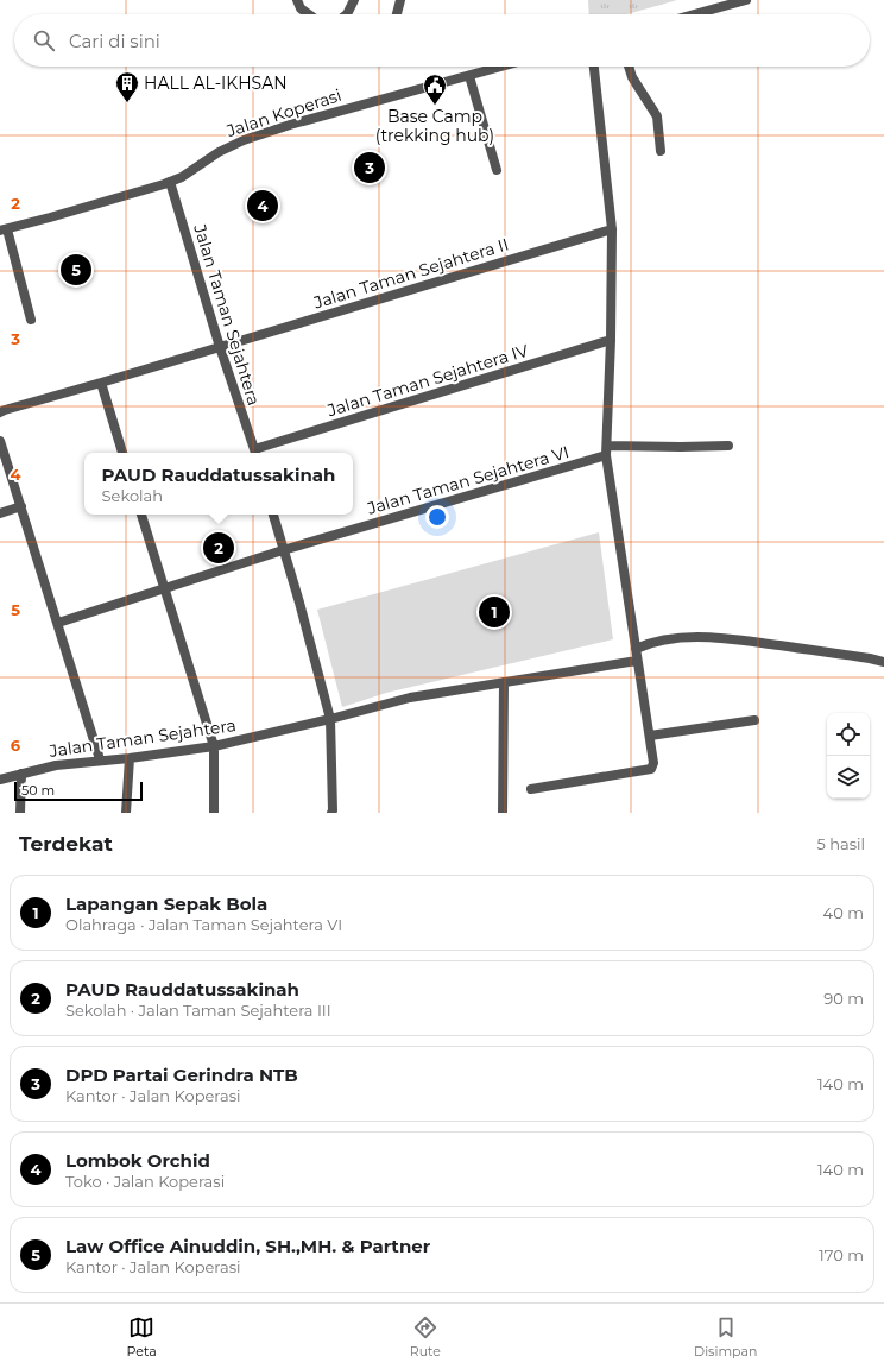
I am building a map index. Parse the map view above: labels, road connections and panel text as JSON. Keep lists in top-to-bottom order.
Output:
{
  "streets": {
    "street": [
      "Jalan Koperasi",
      "Jalan Taman Sejahtera II",
      "Jalan Taman Sejahtera",
      "Jalan Taman Sejahtera IV",
      "Jalan Taman Sejahtera VI"
    ]
  },
  "crossings": [
    ["Jalan Koperasi", "Jalan Taman Sejahtera"],
    ["Jalan Taman Sejahtera II", "Jalan Taman Sejahtera"],
    ["Jalan Taman Sejahtera", "Jalan Taman Sejahtera IV"]
  ],
  "places": {
    "building": ["HALL AL-IKHSAN"],
    "public building": ["Base Camp (trekking hub)"]
  },
  "scale_bar": "50 m",
  "page": {
    "search": "Cari di sini",
    "pins": [
      "3",
      "4",
      "5",
      "2",
      "1"
    ],
    "popup": ["PAUD Rauddatussakinah", "Sekolah"],
    "scale": "50 m",
    "heading": ["Terdekat", "5 hasil"],
    "list": [
      {
        "mark": "1",
        "name": "Lapangan Sepak Bola",
        "note": "Olahraga · Jalan Taman Sejahtera VI",
        "value": "40 m"
      },
      {
        "mark": "2",
        "name": "PAUD Rauddatussakinah",
        "note": "Sekolah · Jalan Taman Sejahtera III",
        "value": "90 m"
      },
      {
        "mark": "3",
        "name": "DPD Partai Gerindra NTB",
        "note": "Kantor · Jalan Koperasi",
        "value": "140 m"
      },
      {
        "mark": "4",
        "name": "Lombok Orchid",
        "note": "Toko · Jalan Koperasi",
        "value": "140 m"
      },
      {
        "mark": "5",
        "name": "Law Office Ainuddin, SH.,MH. & Partner",
        "note": "Kantor · Jalan Koperasi",
        "value": "170 m"
      }
    ],
    "nav": ["Peta", "Rute", "Disimpan"]
  },
  "grid": {
    "rows": [
      "2",
      "3",
      "4",
      "5",
      "6"
    ]
  }
}
